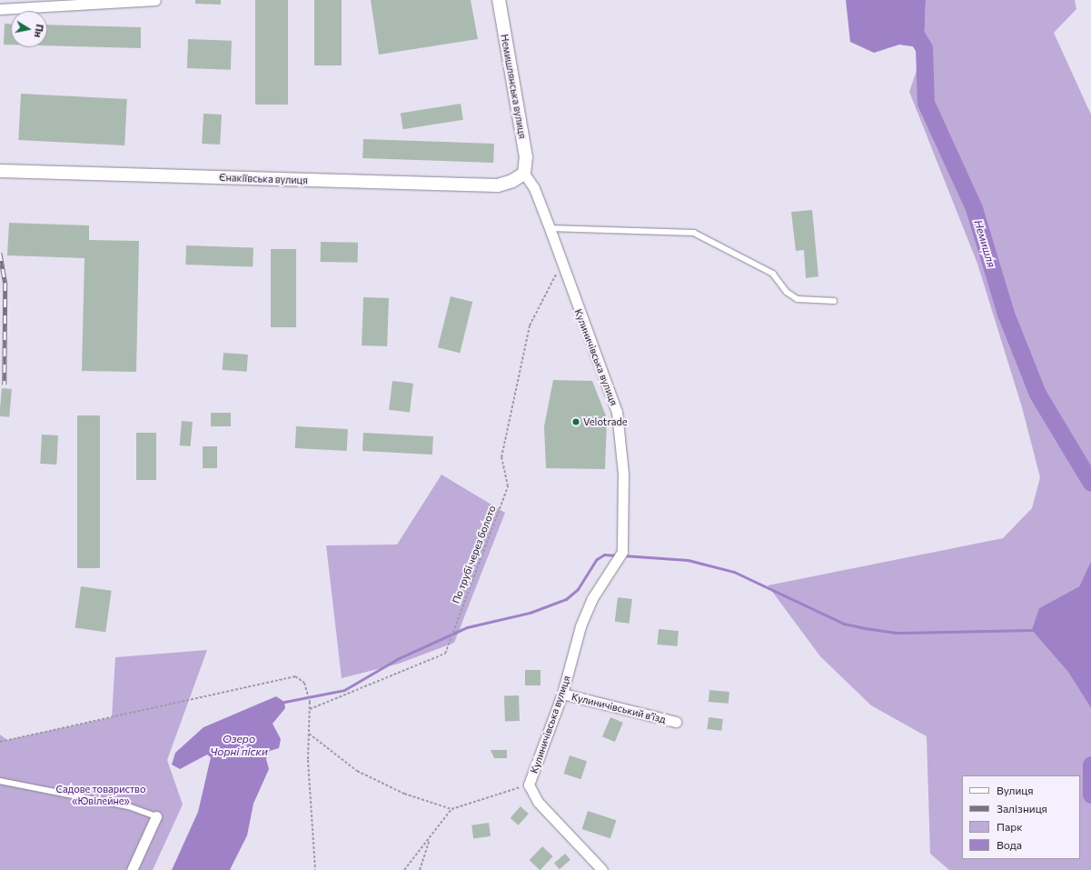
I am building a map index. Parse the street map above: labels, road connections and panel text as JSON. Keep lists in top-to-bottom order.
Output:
{
  "streets": {
    "street": [
      "Немишлянська вулиця",
      "Єнакіївська вулиця",
      "Кулиничівська вулиця",
      "Кулиничівський в'їзд"
    ],
    "path": ["По трубі через болото"]
  },
  "crossings": [
    ["Немишлянська вулиця", "Єнакіївська вулиця"],
    ["Немишлянська вулиця", "Кулиничівська вулиця"],
    ["Єнакіївська вулиця", "Кулиничівська вулиця"],
    ["Кулиничівська вулиця", "По трубі через болото"],
    ["Кулиничівська вулиця", "Кулиничівський в'їзд"]
  ],
  "water": ["Немишля", "Озеро Чорні піски"],
  "parks": ["Садове товариство «Ювілейне»"],
  "places": ["Velotrade"],
  "legend": [
    "Вулиця",
    "Залізниця",
    "Парк",
    "Вода"
  ],
  "north": "right"
}
